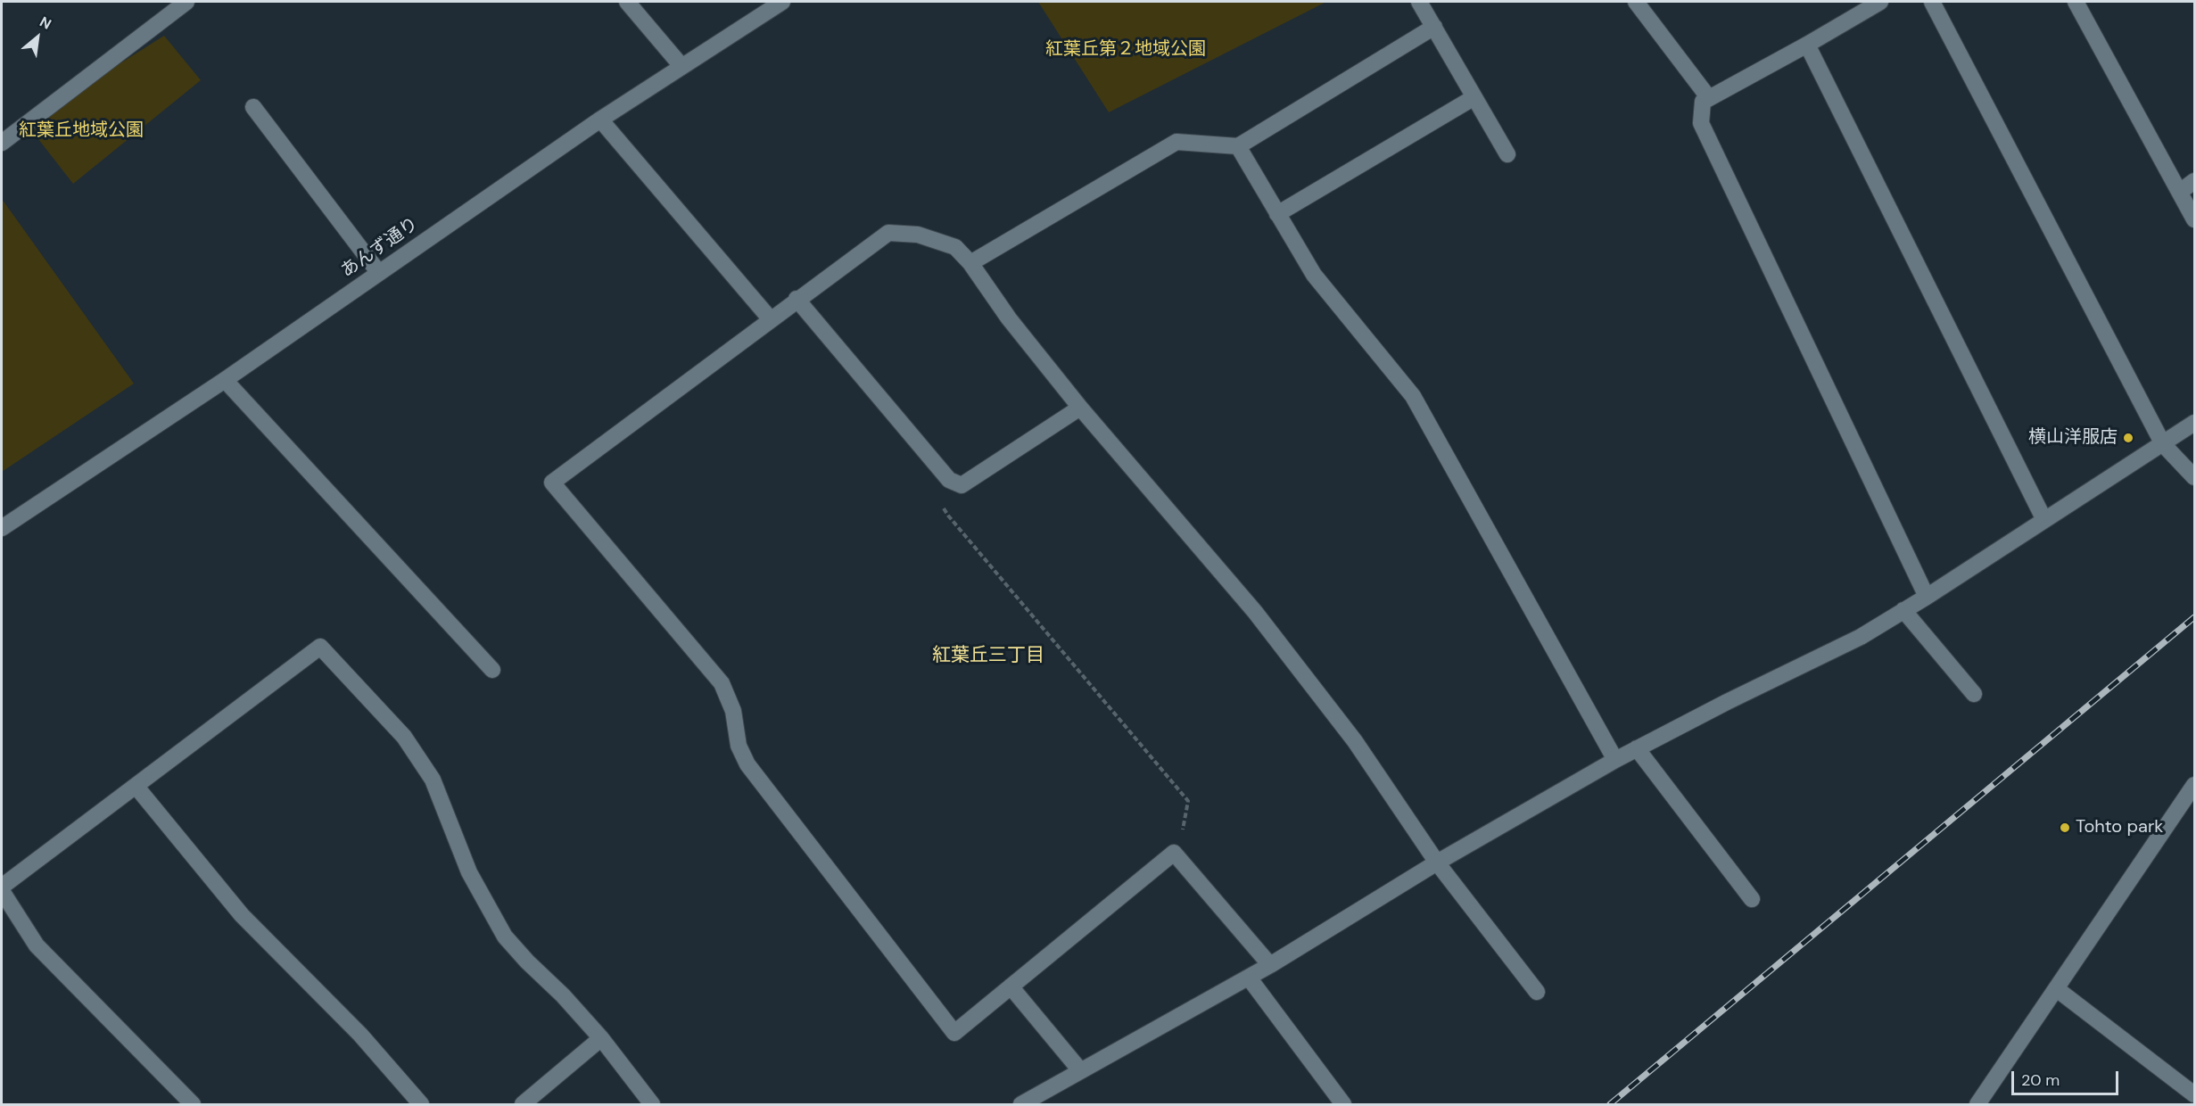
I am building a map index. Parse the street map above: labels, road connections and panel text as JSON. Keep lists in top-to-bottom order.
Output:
{
  "streets": {
    "street": ["あんず通り"]
  },
  "districts": ["紅葉丘三丁目"],
  "parks": ["紅葉丘第２地域公園", "紅葉丘地域公園"],
  "places": ["横山洋服店", "Tohto park"],
  "scale_bar": "20 m",
  "north": "top right"
}
